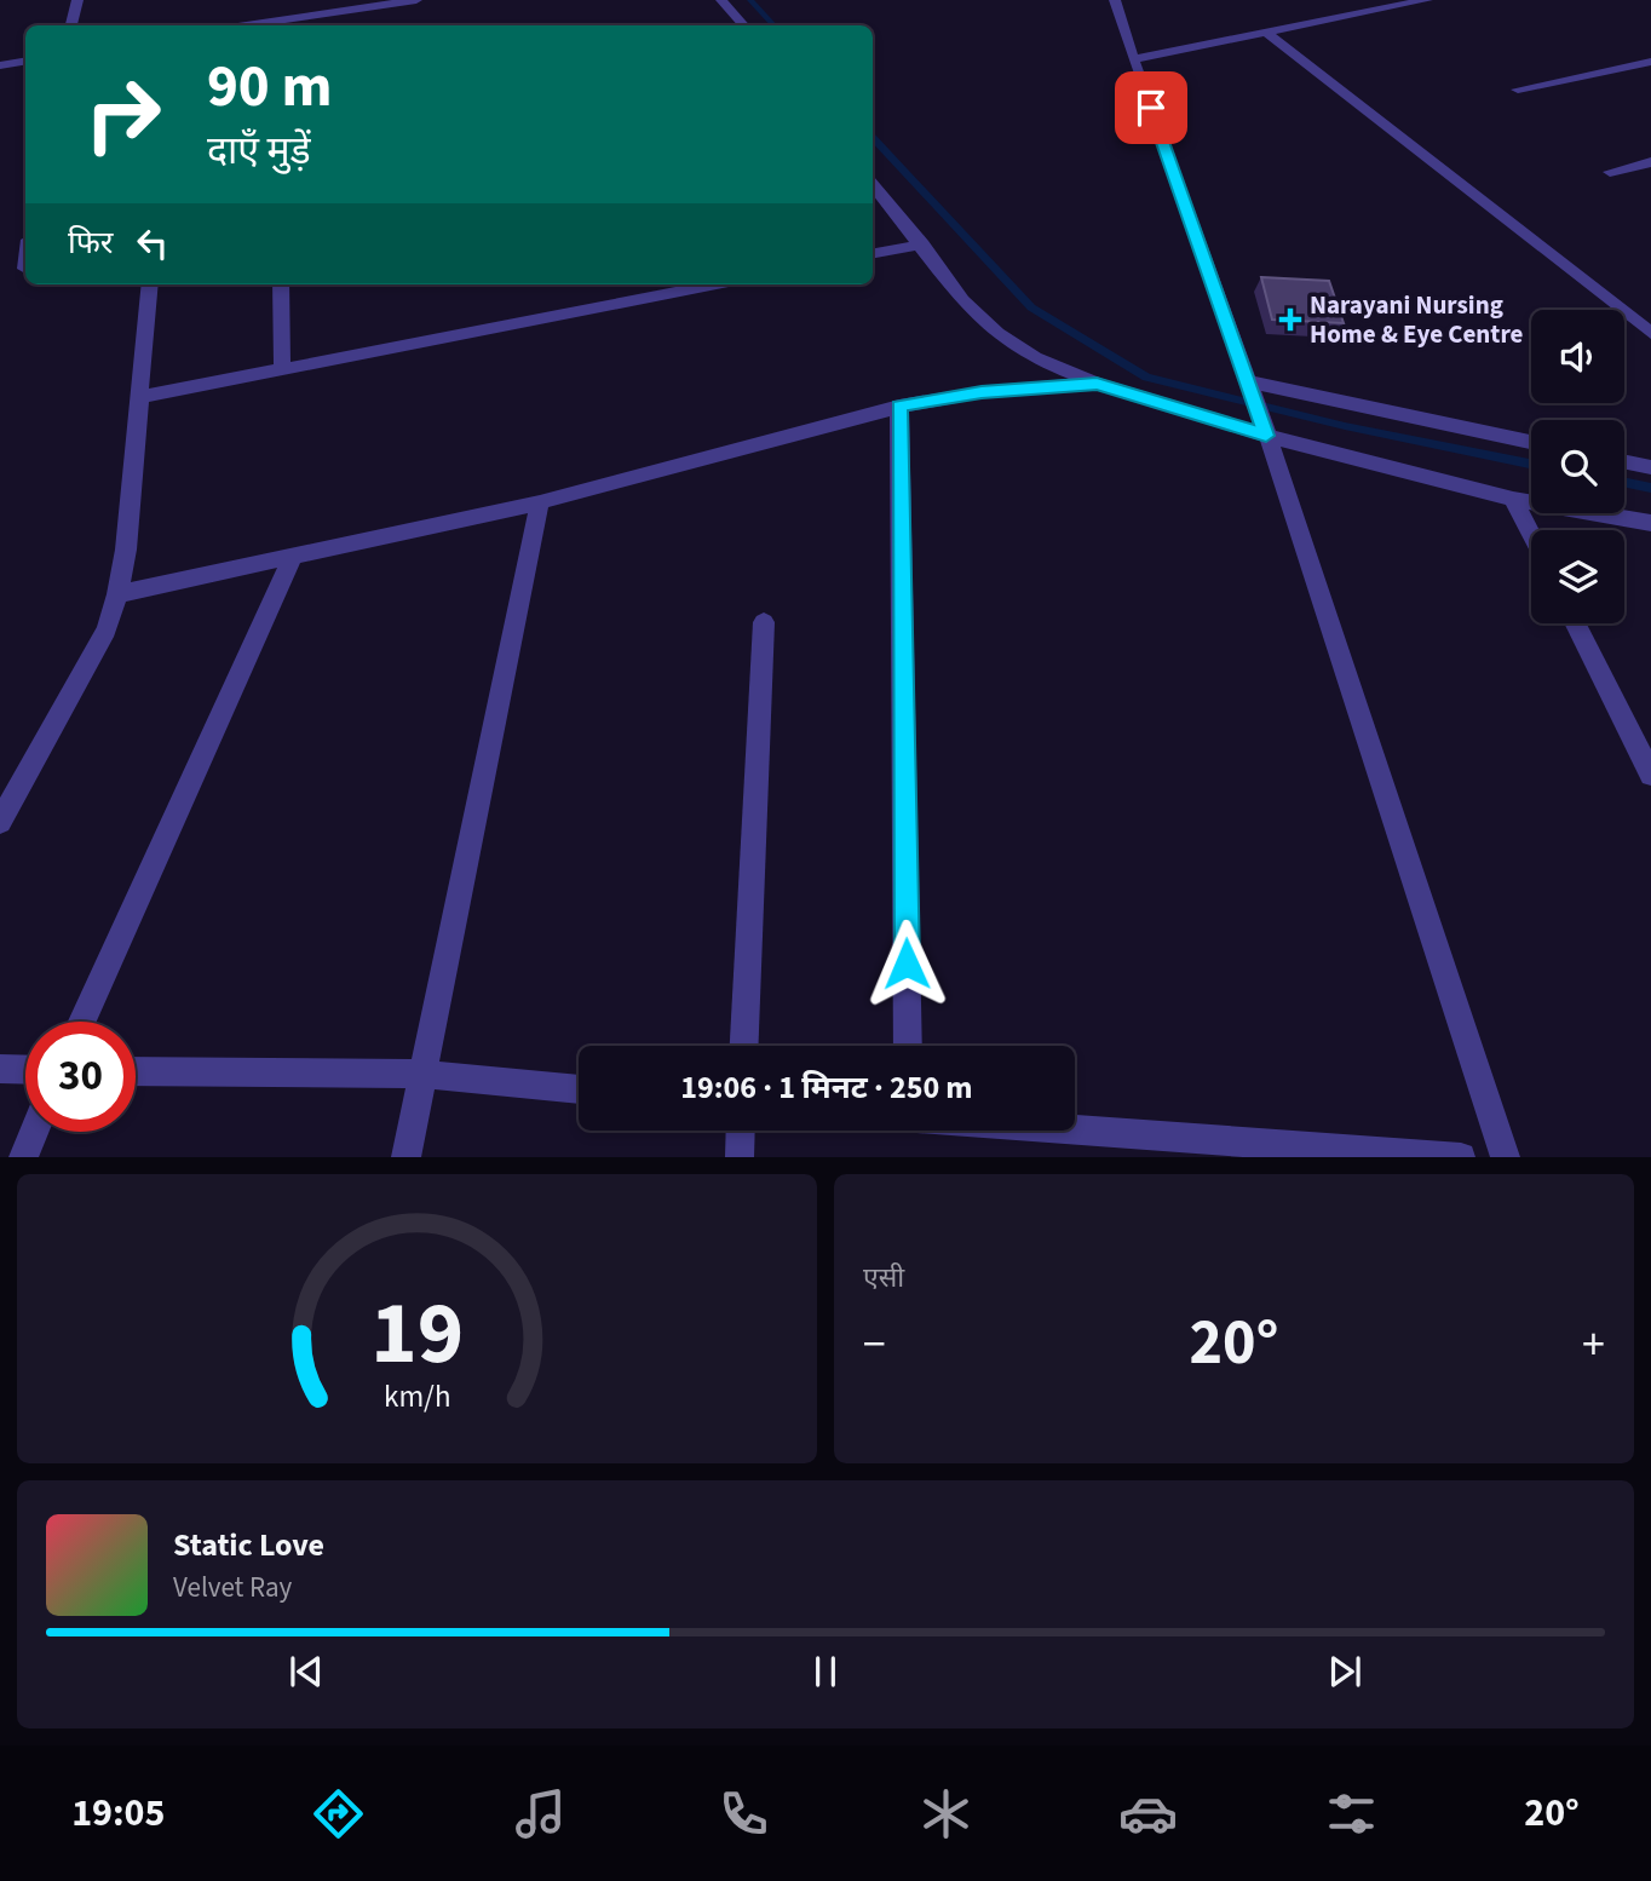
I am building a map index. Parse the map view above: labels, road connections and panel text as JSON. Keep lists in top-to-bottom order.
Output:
{
  "places": {
    "health": ["Narayani Nursing Home & Eye Centre"]
  },
  "page": {
    "turn": ["90 m", "दाएँ मुड़ें"],
    "then": "फिर",
    "limit": "30",
    "trip": "19:06 · 1 मिनट · 250 m",
    "tile": "एसी",
    "heat": ["−", "20°", "+"],
    "song": ["Static Love", "Velvet Ray"],
    "tabs": ["19:05", "20°"],
    "gauge": ["19", "km/h"]
  }
}
